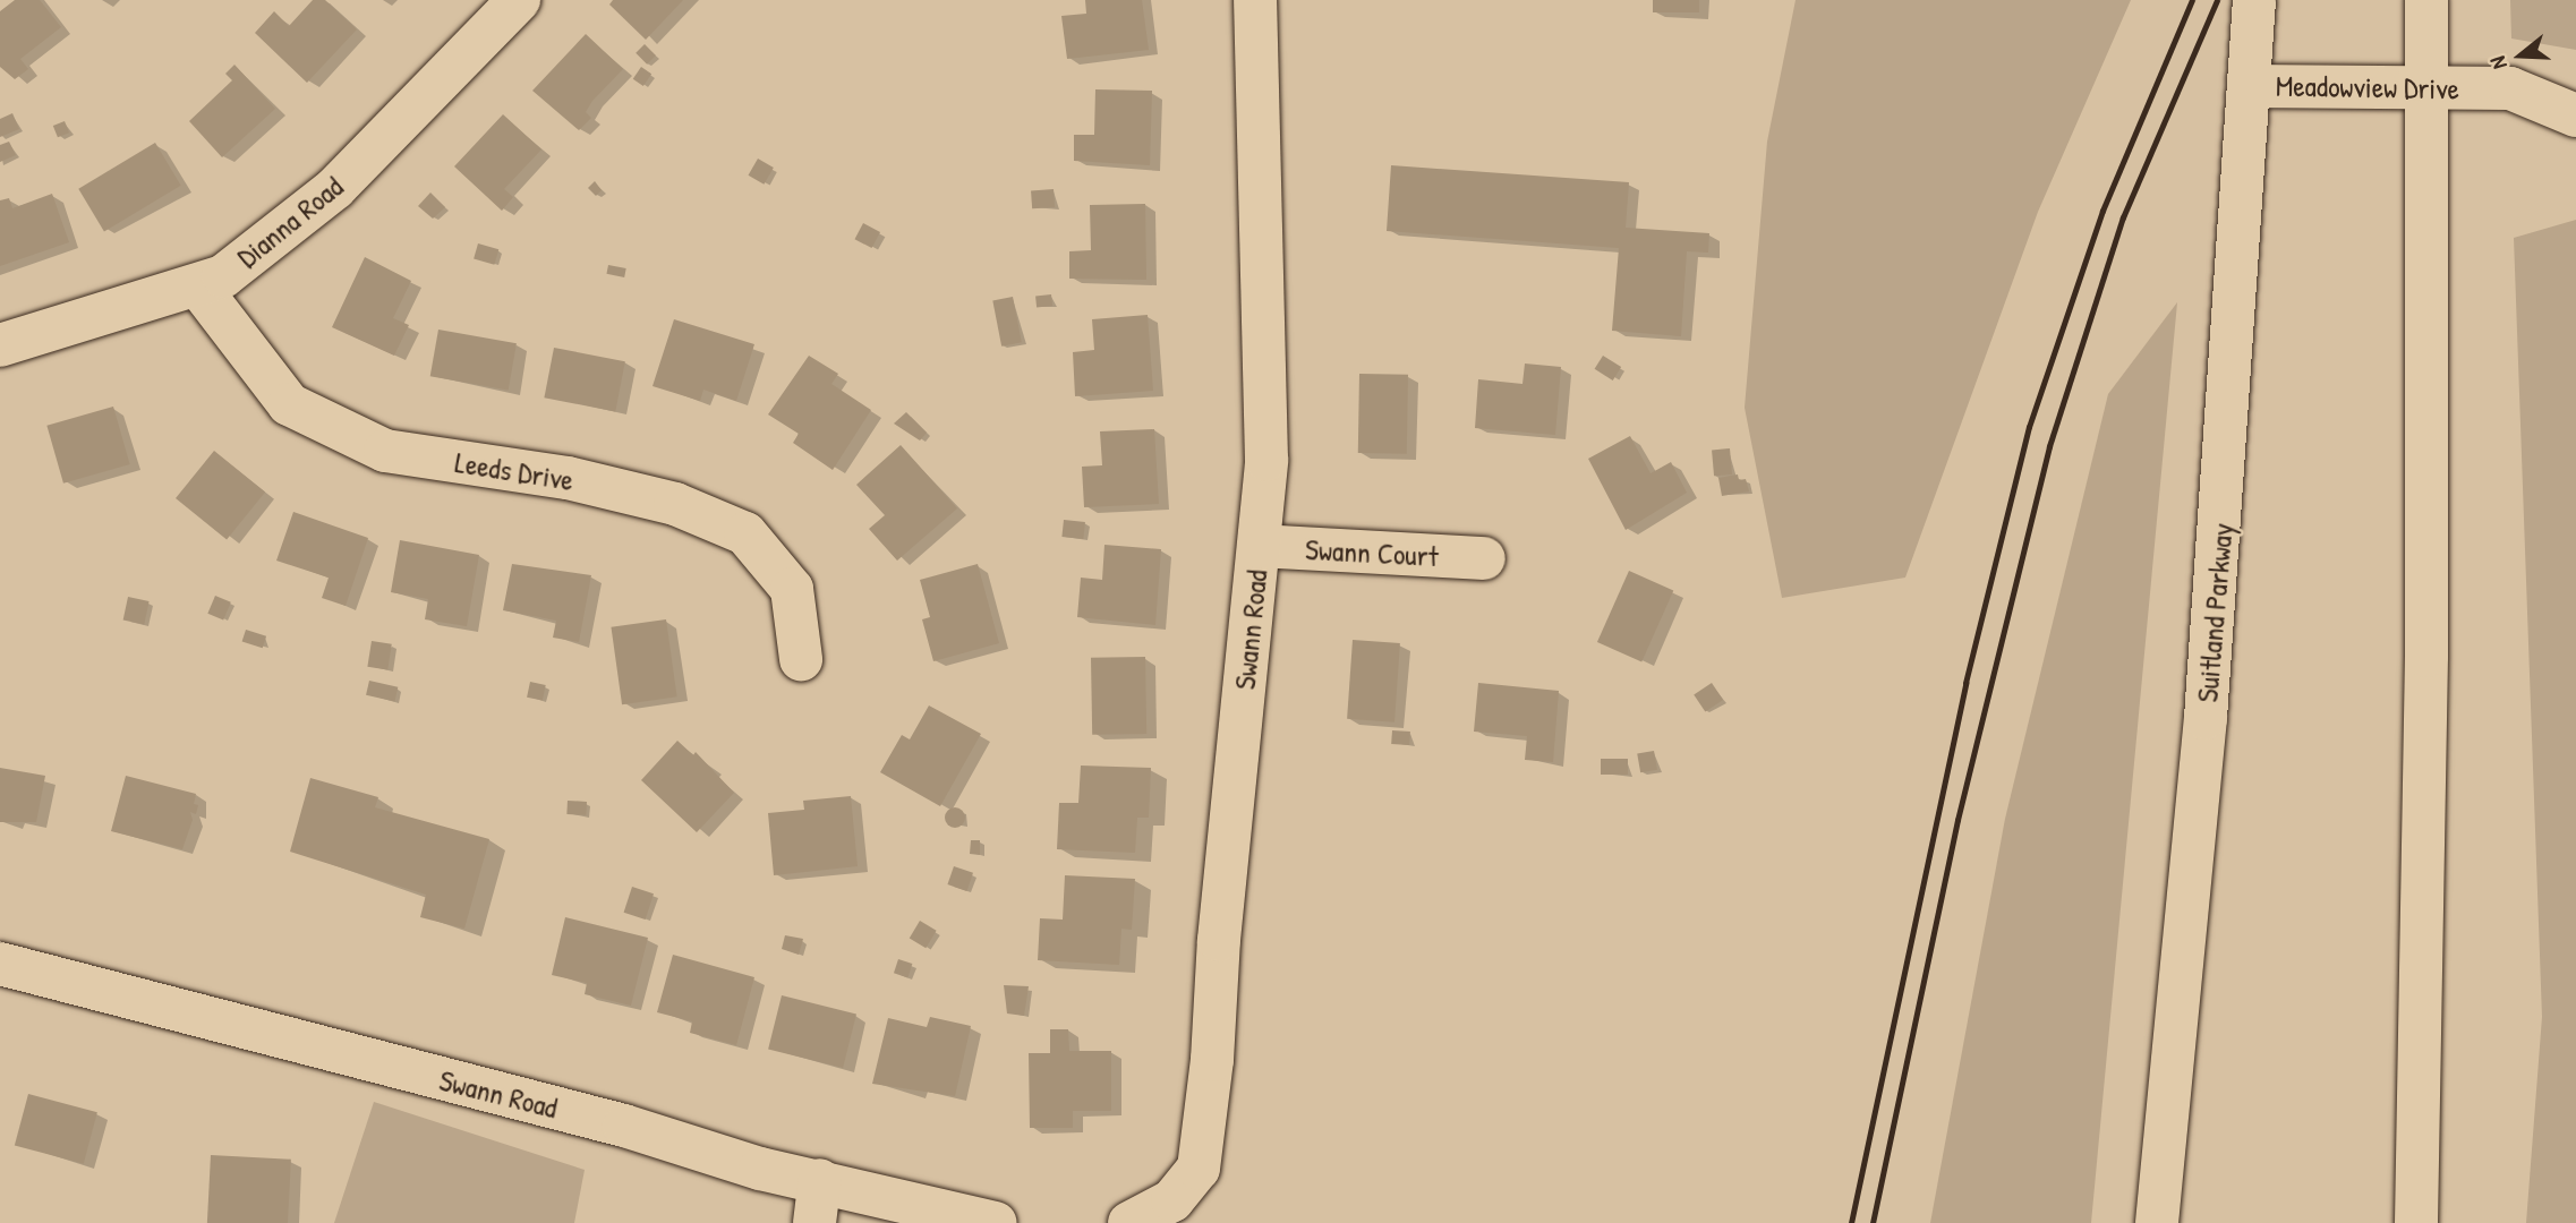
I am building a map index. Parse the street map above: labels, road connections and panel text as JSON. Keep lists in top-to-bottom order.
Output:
{
  "streets": {
    "main road": [
      "Meadowview Drive",
      "Dianna Road",
      "Leeds Drive",
      "Swann Court",
      "Suitland Parkway",
      "Swann Road"
    ]
  },
  "crossings": [
    ["Meadowview Drive", "Suitland Parkway"],
    ["Dianna Road", "Leeds Drive"],
    ["Swann Court", "Swann Road"]
  ],
  "north": "left"
}
